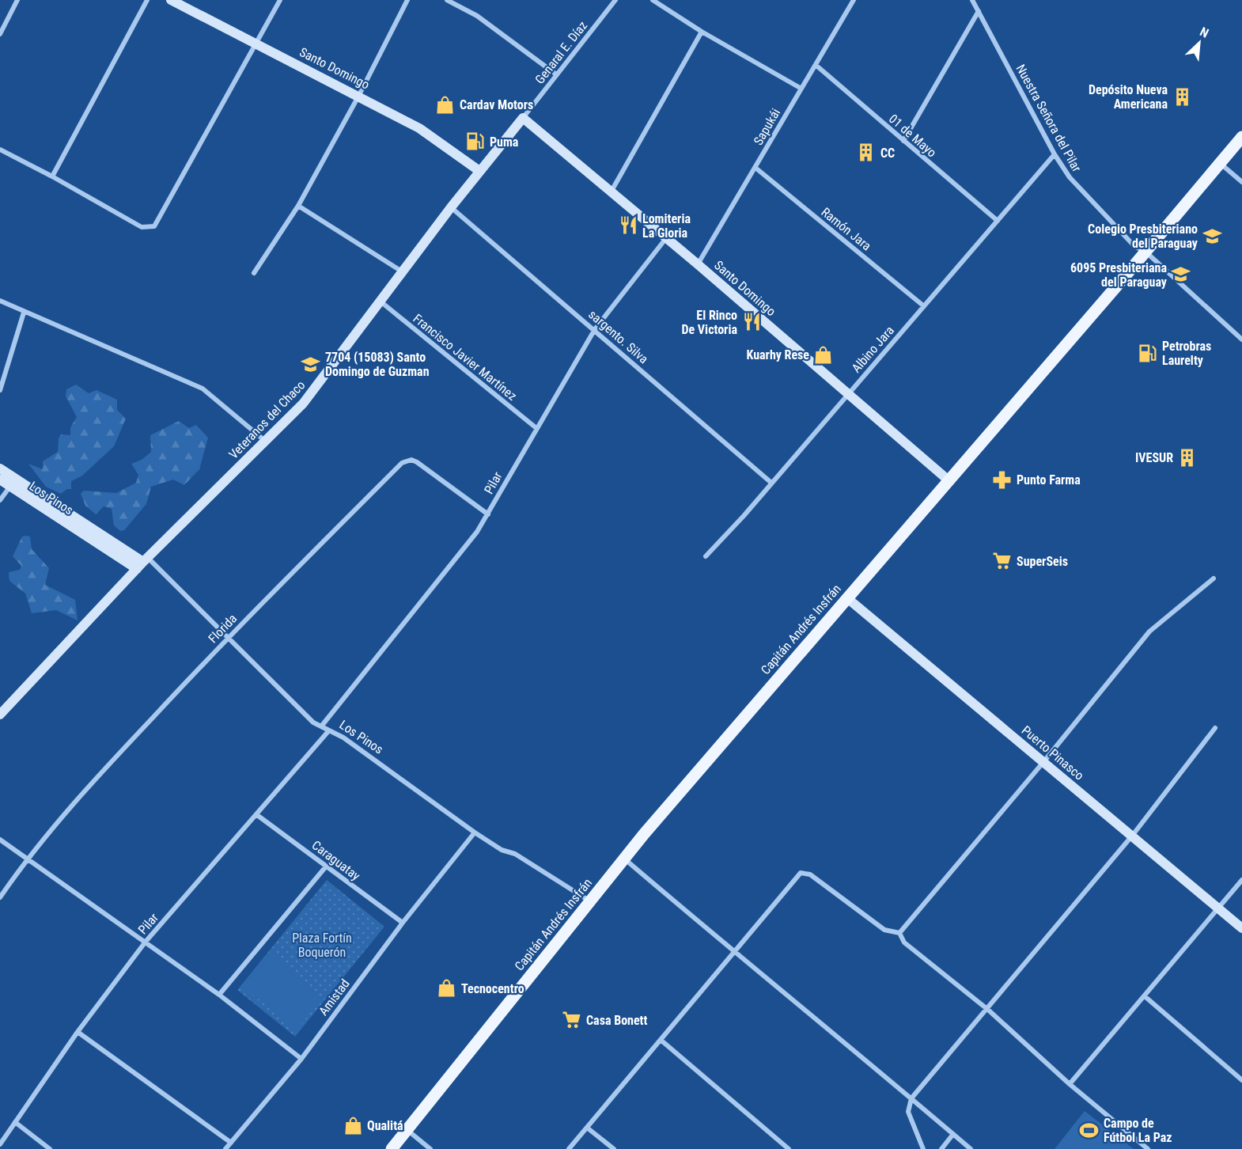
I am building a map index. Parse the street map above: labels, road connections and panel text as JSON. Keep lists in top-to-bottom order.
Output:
{
  "streets": {
    "main road": ["Capitán Andrés Insfrán"],
    "street": [
      "Genaral E. Díaz",
      "Santo Domingo",
      "Nuestra Señora del Pilar",
      "Sapukái",
      "01 de Mayo",
      "Ramón Jara",
      "sargento. Silva",
      "Albino Jara",
      "Francisco Javier Martínez",
      "Veteranos del Chaco",
      "Pilar",
      "Los Pinos",
      "Florida",
      "Puerto Pinasco",
      "Caraguatay",
      "Amistad"
    ]
  },
  "crossings": [
    ["Genaral E. Díaz", "Santo Domingo"],
    ["Genaral E. Díaz", "Veteranos del Chaco"],
    ["Santo Domingo", "Sapukái"],
    ["Santo Domingo", "Albino Jara"],
    ["Santo Domingo", "Veteranos del Chaco"],
    ["Santo Domingo", "Pilar"],
    ["Santo Domingo", "Capitán Andrés Insfrán"],
    ["Nuestra Señora del Pilar", "Albino Jara"],
    ["Nuestra Señora del Pilar", "Capitán Andrés Insfrán"],
    ["Sapukái", "01 de Mayo"],
    ["Sapukái", "Ramón Jara"],
    ["01 de Mayo", "Albino Jara"],
    ["Ramón Jara", "Albino Jara"],
    ["sargento. Silva", "Albino Jara"],
    ["sargento. Silva", "Veteranos del Chaco"],
    ["sargento. Silva", "Pilar"],
    ["Francisco Javier Martínez", "Veteranos del Chaco"],
    ["Francisco Javier Martínez", "Pilar"],
    ["Veteranos del Chaco", "Los Pinos"],
    ["Pilar", "Los Pinos"],
    ["Pilar", "Florida"],
    ["Pilar", "Caraguatay"],
    ["Los Pinos", "Florida"],
    ["Los Pinos", "Capitán Andrés Insfrán"],
    ["Los Pinos", "Amistad"],
    ["Capitán Andrés Insfrán", "Puerto Pinasco"],
    ["Caraguatay", "Amistad"]
  ],
  "parks": ["Plaza Fortín Boquerón"],
  "places": {
    "building": ["Depósito Nueva Americana", "CC", "IVESUR"],
    "shop": [
      "Cardav Motors",
      "Kuarhy Rese",
      "Tecnocentro",
      "Qualitá"
    ],
    "fuel station": ["Puma", "Petrobras Laurelty"],
    "restaurant": ["Lomiteria La Gloria", "El Rinco De Victoria"],
    "school or university": ["Colegio Presbiteriano del Paraguay", "6095 Presbiteriana del Paraguay", "7704 (15083) Santo Domingo de Guzman"],
    "pharmacy": ["Punto Farma"],
    "supermarket": ["SuperSeis", "Casa Bonett"],
    "sports": ["Campo de Fútbol La Paz"]
  },
  "north": "top right"
}
